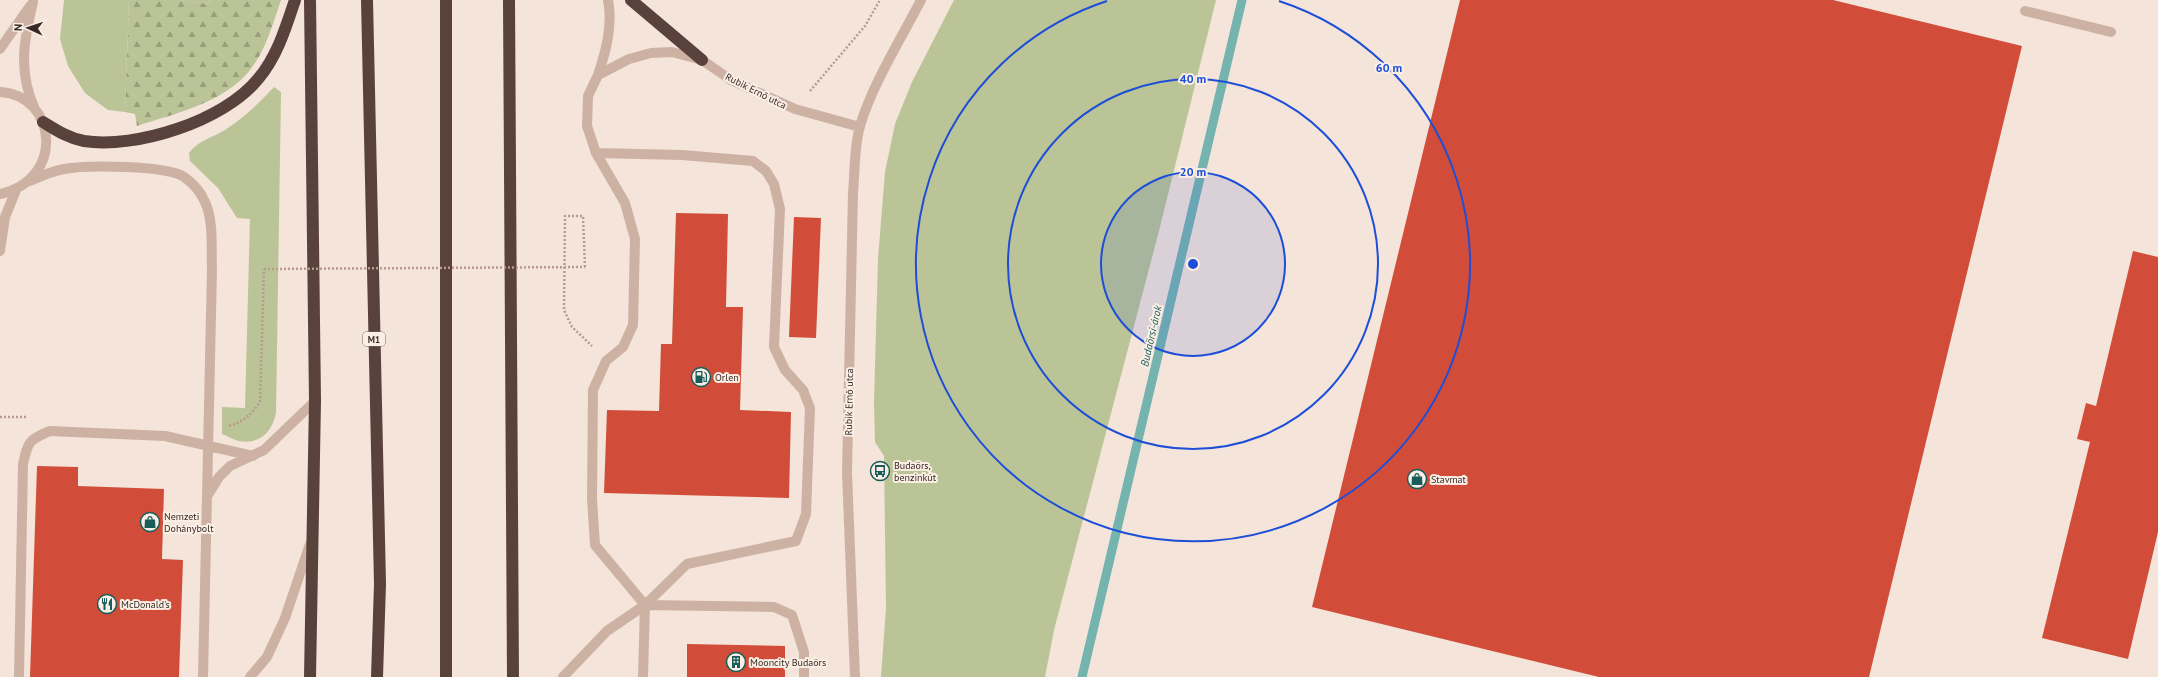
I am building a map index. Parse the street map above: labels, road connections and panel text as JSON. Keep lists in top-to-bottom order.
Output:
{
  "streets": {
    "highway": ["M1"],
    "street": ["Rubik Ernő utca"]
  },
  "water": ["Budaörsi-árok"],
  "places": {
    "fuel station": ["Orlen"],
    "bus stop": ["Budaörs, benzinkút"],
    "shop": ["Stavmat", "Nemzeti Dohánybolt"],
    "restaurant": ["McDonald's"],
    "building": ["Mooncity Budaörs"]
  },
  "north": "left",
  "rings": ["60 m", "40 m", "20 m"]
}
